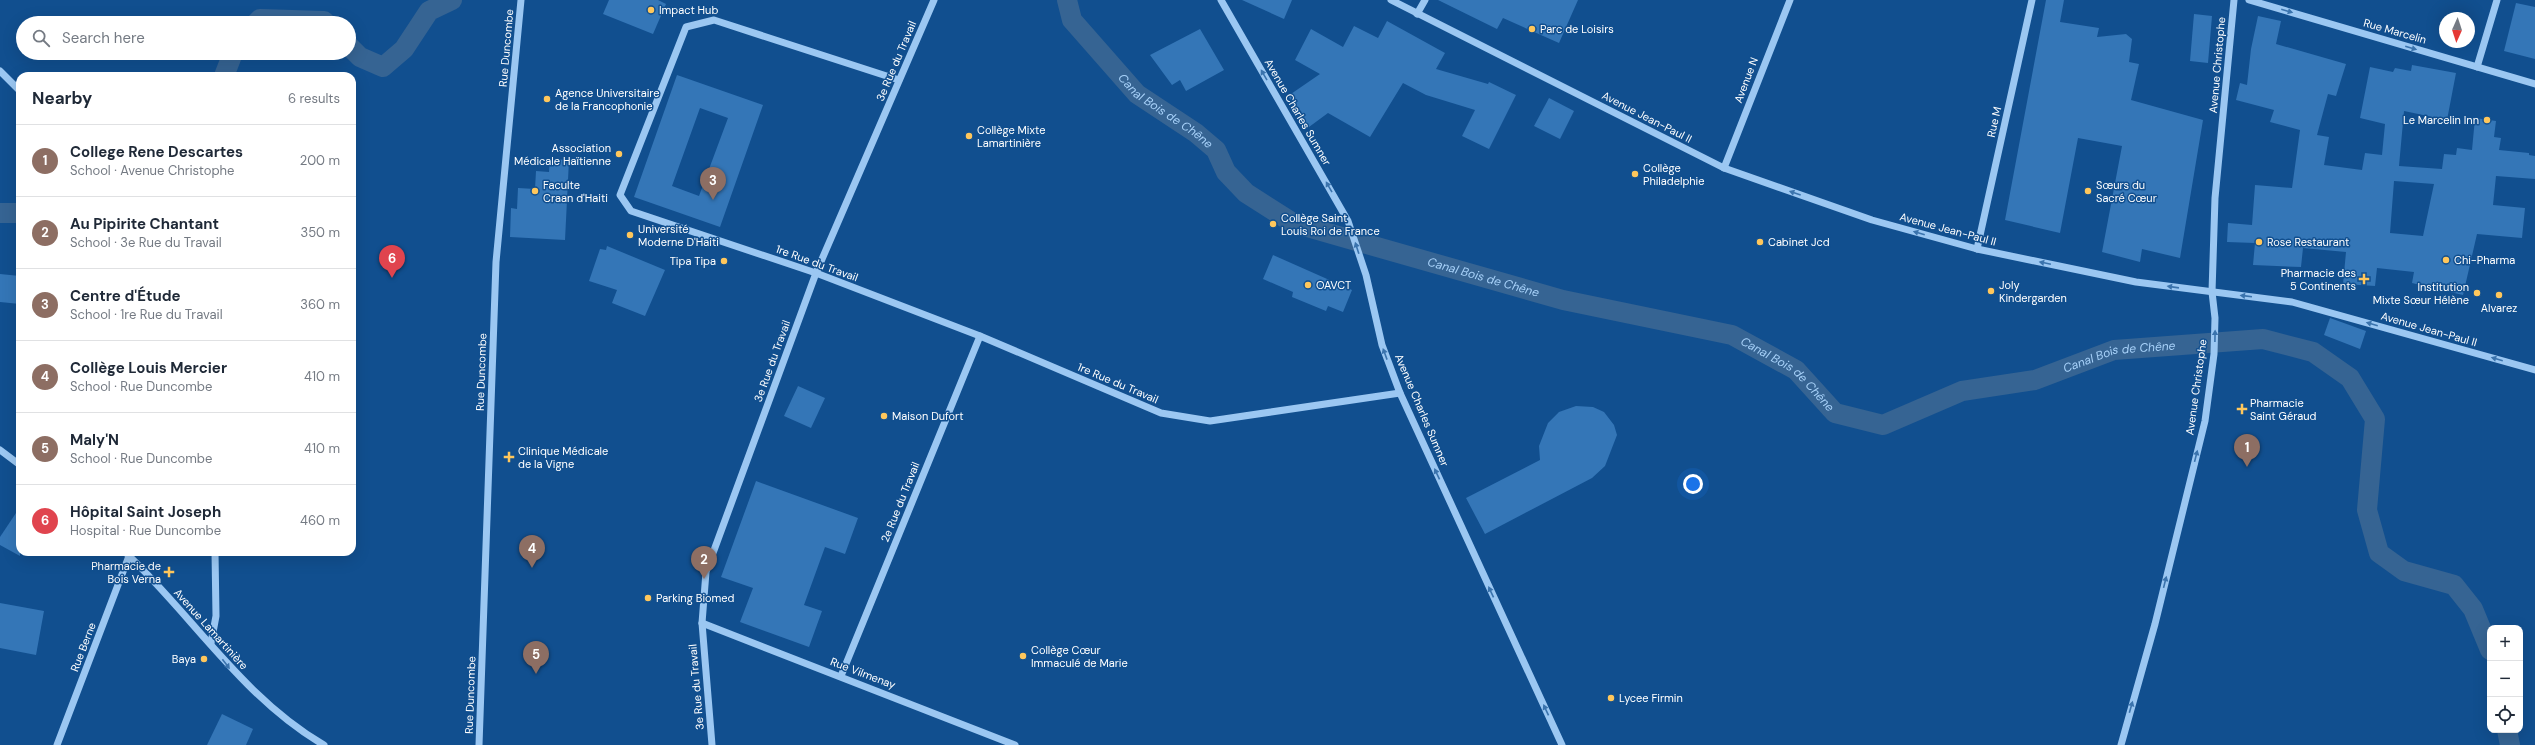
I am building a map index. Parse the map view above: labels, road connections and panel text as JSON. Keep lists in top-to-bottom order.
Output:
{
  "streets": {
    "street": [
      "Rue Marcelin",
      "Rue Duncombe",
      "3e Rue du Travail",
      "Avenue Christophe",
      "Avenue N",
      "Avenue Charles Sumner",
      "Avenue Jean-Paul II",
      "Rue M",
      "1re Rue du Travail",
      "2e Rue du Travail",
      "Avenue Lamartinière",
      "Rue Berne",
      "Rue Vilmenay"
    ]
  },
  "crossings": [
    ["3e Rue du Travail", "1re Rue du Travail"],
    ["3e Rue du Travail", "Rue Vilmenay"],
    ["Avenue Christophe", "Avenue Jean-Paul II"],
    ["Avenue N", "Avenue Jean-Paul II"],
    ["Avenue Charles Sumner", "1re Rue du Travail"],
    ["Avenue Jean-Paul II", "Rue M"],
    ["1re Rue du Travail", "2e Rue du Travail"],
    ["2e Rue du Travail", "Rue Vilmenay"]
  ],
  "one_way": [
    "Rue Marcelin",
    "Avenue Christophe",
    "Avenue Charles Sumner",
    "Avenue Jean-Paul II",
    "Avenue Lamartinière"
  ],
  "water": ["Canal Bois de Chêne"],
  "places": {
    "other": [
      "Impact Hub",
      "Parc de Loisirs",
      "Agence Universitaire de la Francophonie",
      "Le Marcelin Inn",
      "Collège Mixte Lamartinière",
      "Association Médicale Haïtienne",
      "Collège Philadelphie",
      "Faculte Craan d'Haiti",
      "Sœurs du Sacré Cœur",
      "Collège Saint Louis Roi de France",
      "Université Moderne D'Haiti",
      "Cabinet Jcd",
      "Rose Restaurant",
      "Chi-Pharma",
      "Tipa Tipa",
      "OAVCT",
      "Joly Kindergarden",
      "Institution Mixte Sœur Hélène",
      "Alvarez",
      "Maison Dufort",
      "Parking Biomed",
      "Collège Cœur Immaculé de Marie",
      "Baya",
      "Lycee Firmin"
    ],
    "health": [
      "Pharmacie des 5 Continents",
      "Pharmacie Saint Géraud",
      "Clinique Médicale de la Vigne",
      "Pharmacie de Bois Verna"
    ]
  },
  "north": "bottom",
  "page": {
    "search": "Search here",
    "heading": ["Nearby", "6 results"],
    "list": [
      {
        "mark": "1",
        "name": "College Rene Descartes",
        "note": "School · Avenue Christophe",
        "value": "200 m"
      },
      {
        "mark": "2",
        "name": "Au Pipirite Chantant",
        "note": "School · 3e Rue du Travail",
        "value": "350 m"
      },
      {
        "mark": "3",
        "name": "Centre d'Étude",
        "note": "School · 1re Rue du Travail",
        "value": "360 m"
      },
      {
        "mark": "4",
        "name": "Collège Louis Mercier",
        "note": "School · Rue Duncombe",
        "value": "410 m"
      },
      {
        "mark": "5",
        "name": "Maly'N",
        "note": "School · Rue Duncombe",
        "value": "410 m"
      },
      {
        "mark": "6",
        "name": "Hôpital Saint Joseph",
        "note": "Hospital · Rue Duncombe",
        "value": "460 m"
      }
    ],
    "pins": [
      "3",
      "6",
      "1",
      "4",
      "2",
      "5"
    ],
    "map_buttons": ["+", "−"]
  }
}
